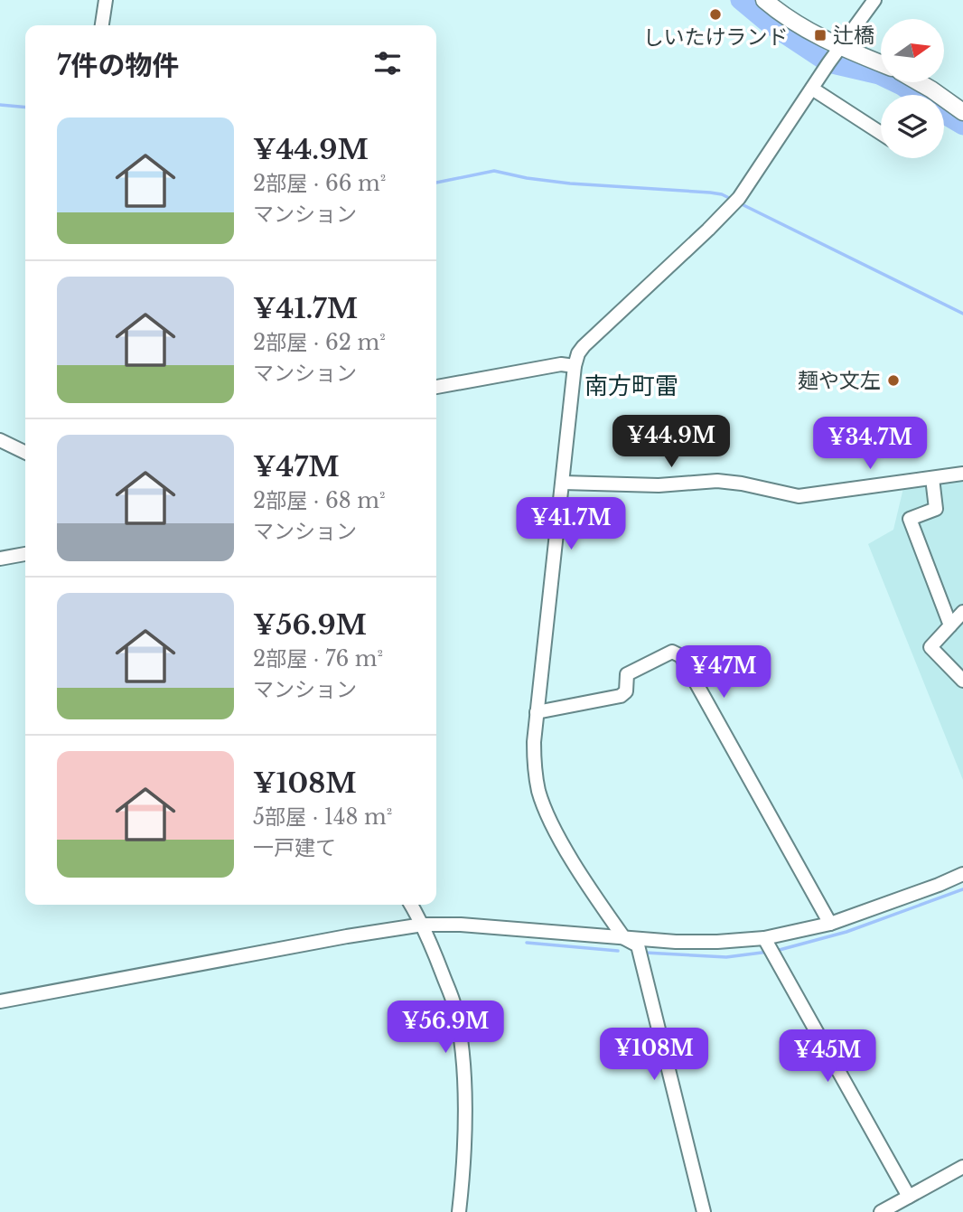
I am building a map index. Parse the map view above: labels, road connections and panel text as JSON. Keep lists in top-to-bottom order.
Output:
{
  "districts": ["南方町雷"],
  "places": {
    "other": ["しいたけランド", "麺や文左"],
    "transit": ["辻橋"]
  },
  "north": "right",
  "page": {
    "heading": "7件の物件",
    "list": [
      {
        "name": "¥44.9M",
        "note": "2部屋 · 66 m² · マンション"
      },
      {
        "name": "¥41.7M",
        "note": "2部屋 · 62 m² · マンション"
      },
      {
        "name": "¥47M",
        "note": "2部屋 · 68 m² · マンション"
      },
      {
        "name": "¥56.9M",
        "note": "2部屋 · 76 m² · マンション"
      },
      {
        "name": "¥108M",
        "note": "5部屋 · 148 m² · 一戸建て"
      }
    ],
    "price": [
      "¥44.9M",
      "¥34.7M",
      "¥41.7M",
      "¥47M",
      "¥56.9M",
      "¥108M",
      "¥45M"
    ]
  }
}
